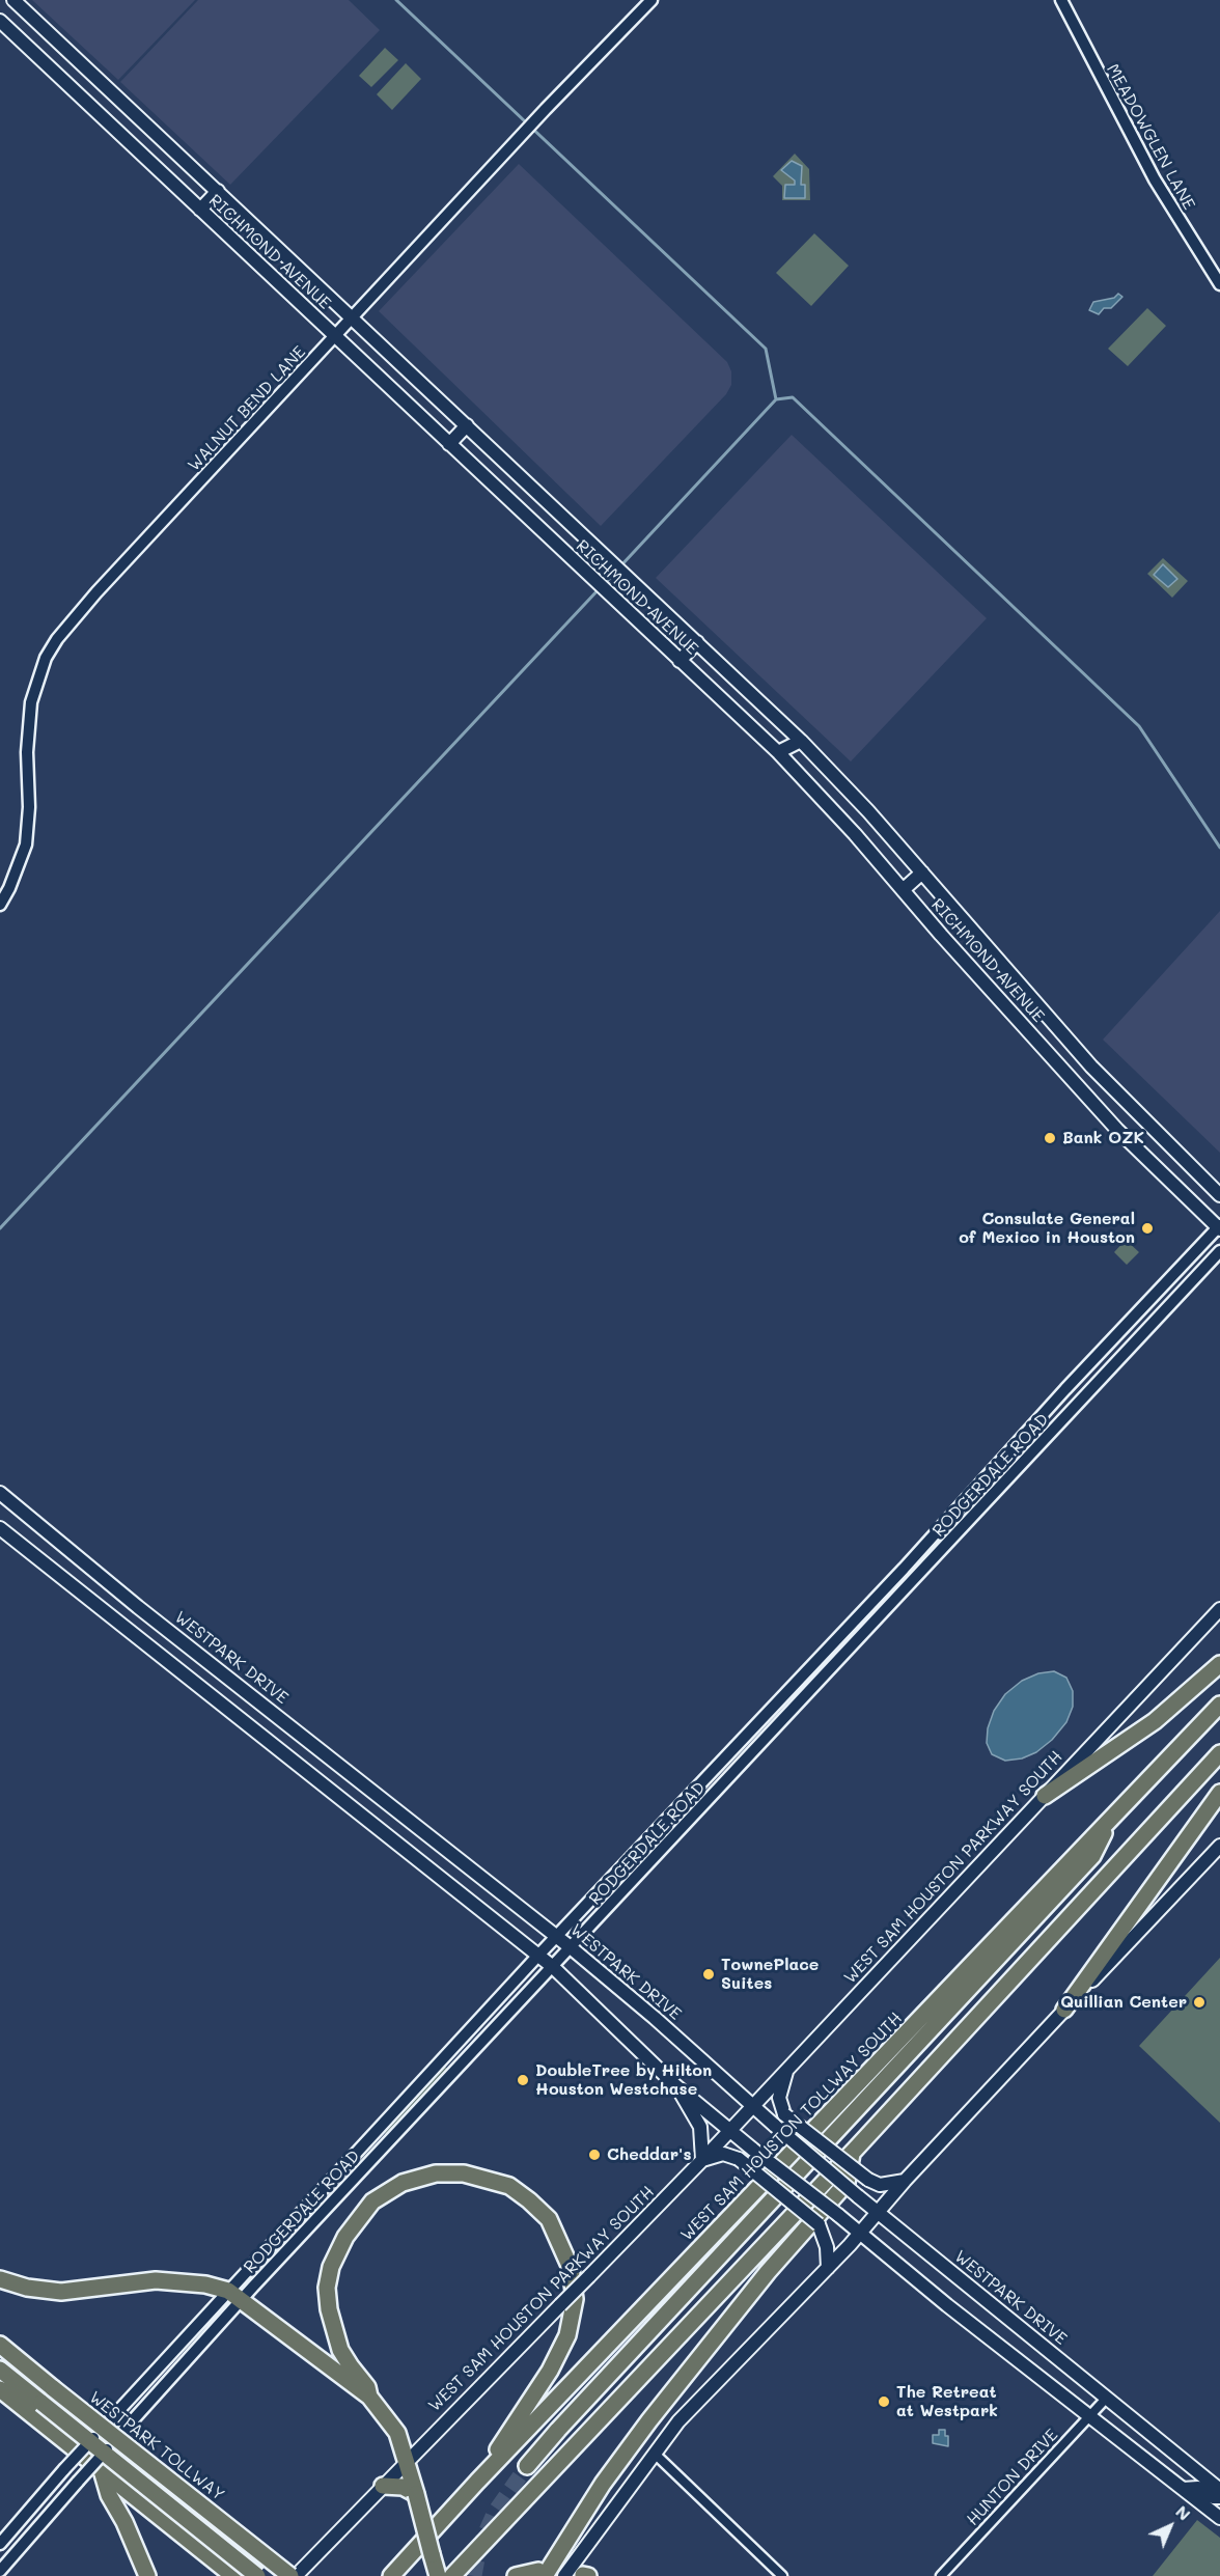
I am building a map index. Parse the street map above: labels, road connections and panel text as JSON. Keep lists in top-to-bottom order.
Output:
{
  "streets": {
    "highway": ["WEST SAM HOUSTON TOLLWAY SOUTH", "WESTPARK TOLLWAY"],
    "main road": ["RICHMOND AVENUE", "WESTPARK DRIVE", "WEST SAM HOUSTON PARKWAY SOUTH"],
    "street": [
      "MEADOWGLEN LANE",
      "WALNUT BEND LANE",
      "RODGERDALE ROAD",
      "HUNTON DRIVE"
    ]
  },
  "crossings": [
    ["RICHMOND AVENUE", "WALNUT BEND LANE"],
    ["RICHMOND AVENUE", "RODGERDALE ROAD"],
    ["RODGERDALE ROAD", "WESTPARK DRIVE"],
    ["WESTPARK DRIVE", "WEST SAM HOUSTON PARKWAY SOUTH"],
    ["WESTPARK DRIVE", "HUNTON DRIVE"]
  ],
  "places": [
    "Bank OZK",
    "Consulate General of Mexico in Houston",
    "TownePlace Suites",
    "Quillian Center",
    "DoubleTree by Hilton Houston Westchase",
    "Cheddar's",
    "The Retreat at Westpark"
  ],
  "north": "top right"
}
